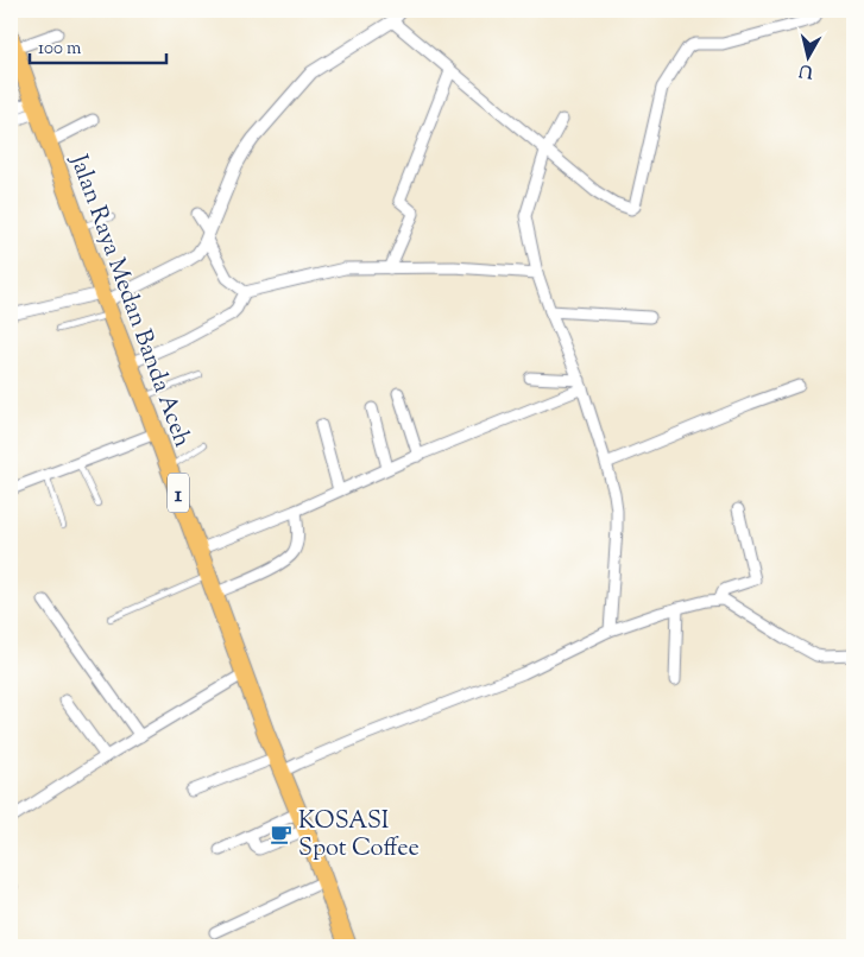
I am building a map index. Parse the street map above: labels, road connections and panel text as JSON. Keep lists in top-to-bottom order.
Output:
{
  "streets": {
    "highway": ["Jalan Raya Medan Banda Aceh", "1"]
  },
  "places": {
    "cafe": ["KOSASI Spot Coffee"]
  },
  "scale_bar": "100 m",
  "north": "bottom"
}
